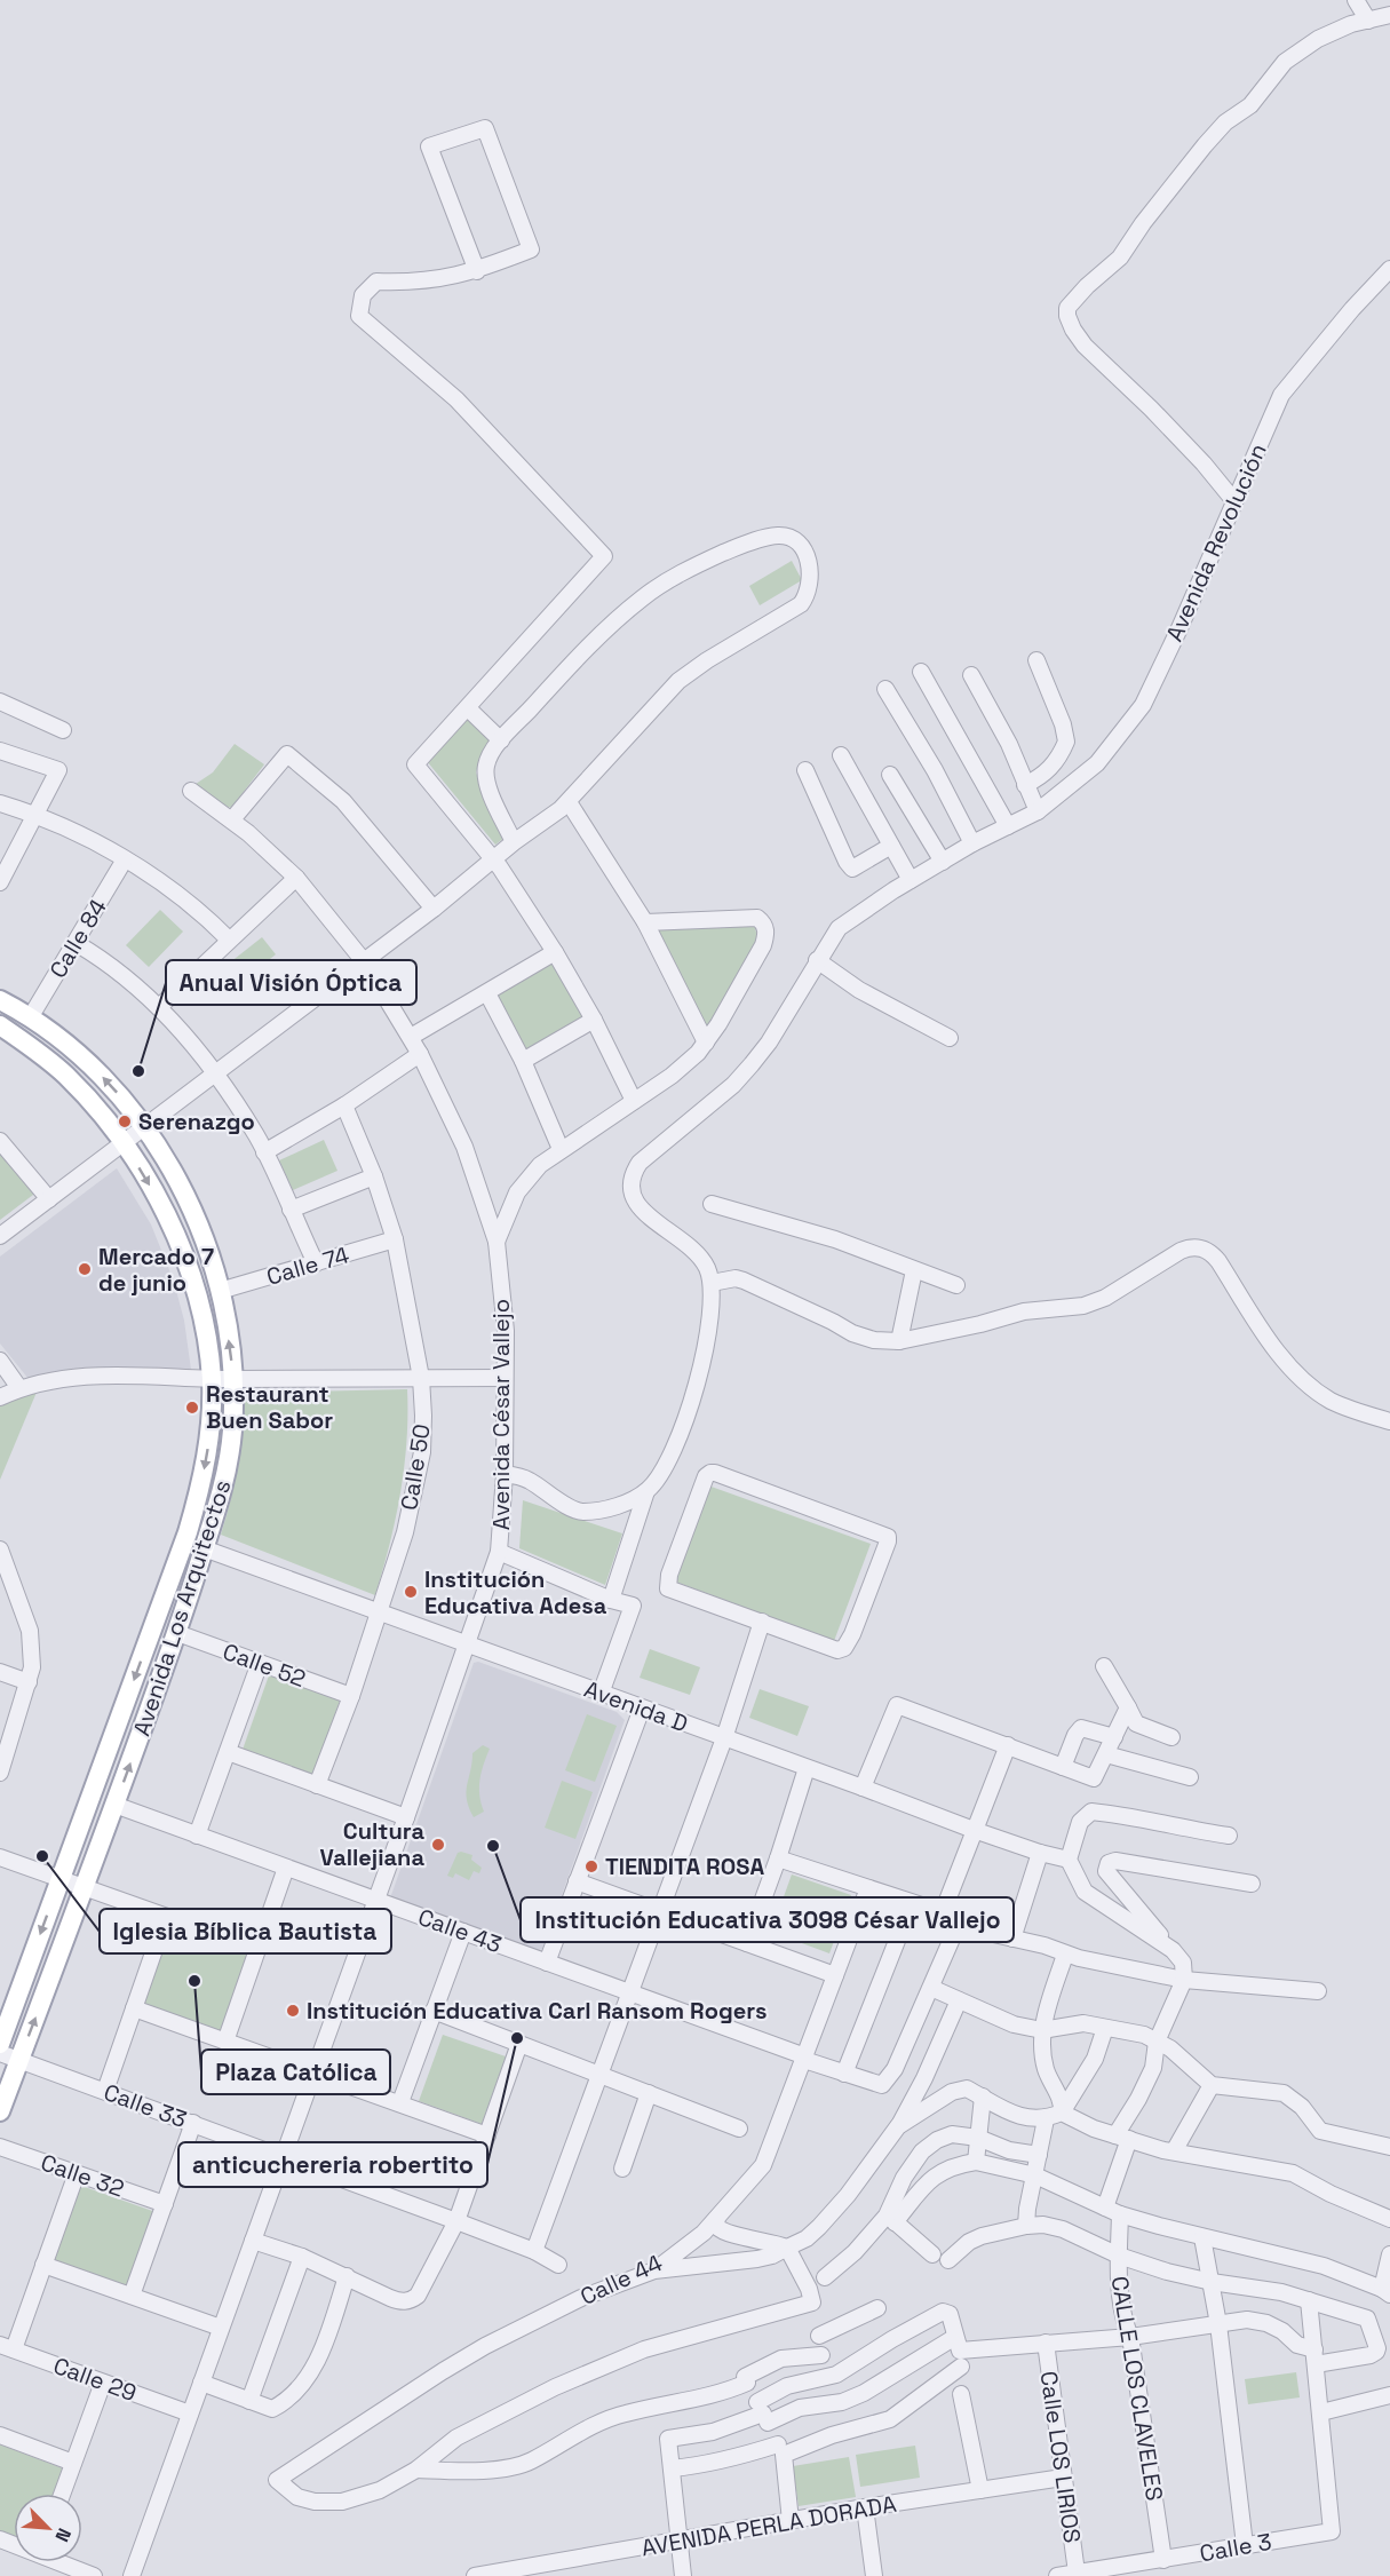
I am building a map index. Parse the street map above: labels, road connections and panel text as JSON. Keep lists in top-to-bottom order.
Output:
{
  "streets": {
    "main road": ["Avenida Los Arquitectos"],
    "street": [
      "Avenida Revolución",
      "Calle 84",
      "Calle 74",
      "Avenida César Vallejo",
      "Calle 50",
      "Calle 52",
      "Avenida D",
      "Calle 43",
      "Calle 33",
      "Calle 32",
      "Calle 44",
      "Calle 29",
      "CALLE LOS CLAVELES",
      "Calle LOS LIRIOS",
      "AVENIDA PERLA DORADA",
      "Calle 3"
    ]
  },
  "crossings": [
    ["Calle 84", "Avenida Los Arquitectos"],
    ["Calle 74", "Calle 50"],
    ["Calle 74", "Avenida Los Arquitectos"],
    ["Avenida César Vallejo", "Avenida D"],
    ["Avenida César Vallejo", "Calle 43"],
    ["Avenida César Vallejo", "Calle 33"],
    ["Avenida César Vallejo", "Calle 29"],
    ["Calle 50", "Calle 52"],
    ["Calle 50", "Avenida D"],
    ["Avenida Los Arquitectos", "Calle 52"],
    ["Avenida Los Arquitectos", "Avenida D"],
    ["Avenida Los Arquitectos", "Calle 43"],
    ["Avenida Los Arquitectos", "Calle 33"],
    ["Calle 43", "Calle 44"],
    ["CALLE LOS CLAVELES", "Calle 3"],
    ["Calle LOS LIRIOS", "AVENIDA PERLA DORADA"],
    ["Calle LOS LIRIOS", "Calle 3"]
  ],
  "places": [
    "Anual Visión Óptica",
    "Serenazgo",
    "Mercado 7 de junio",
    "Restaurant Buen Sabor",
    "Institución Educativa Adesa",
    "Cultura Vallejiana",
    "Institución Educativa 3098 César Vallejo",
    "Iglesia Bíblica Bautista",
    "TIENDITA ROSA",
    "Plaza Católica",
    "Institución Educativa Carl Ransom Rogers",
    "anticuchereria robertito"
  ],
  "north": "bottom right"
}
